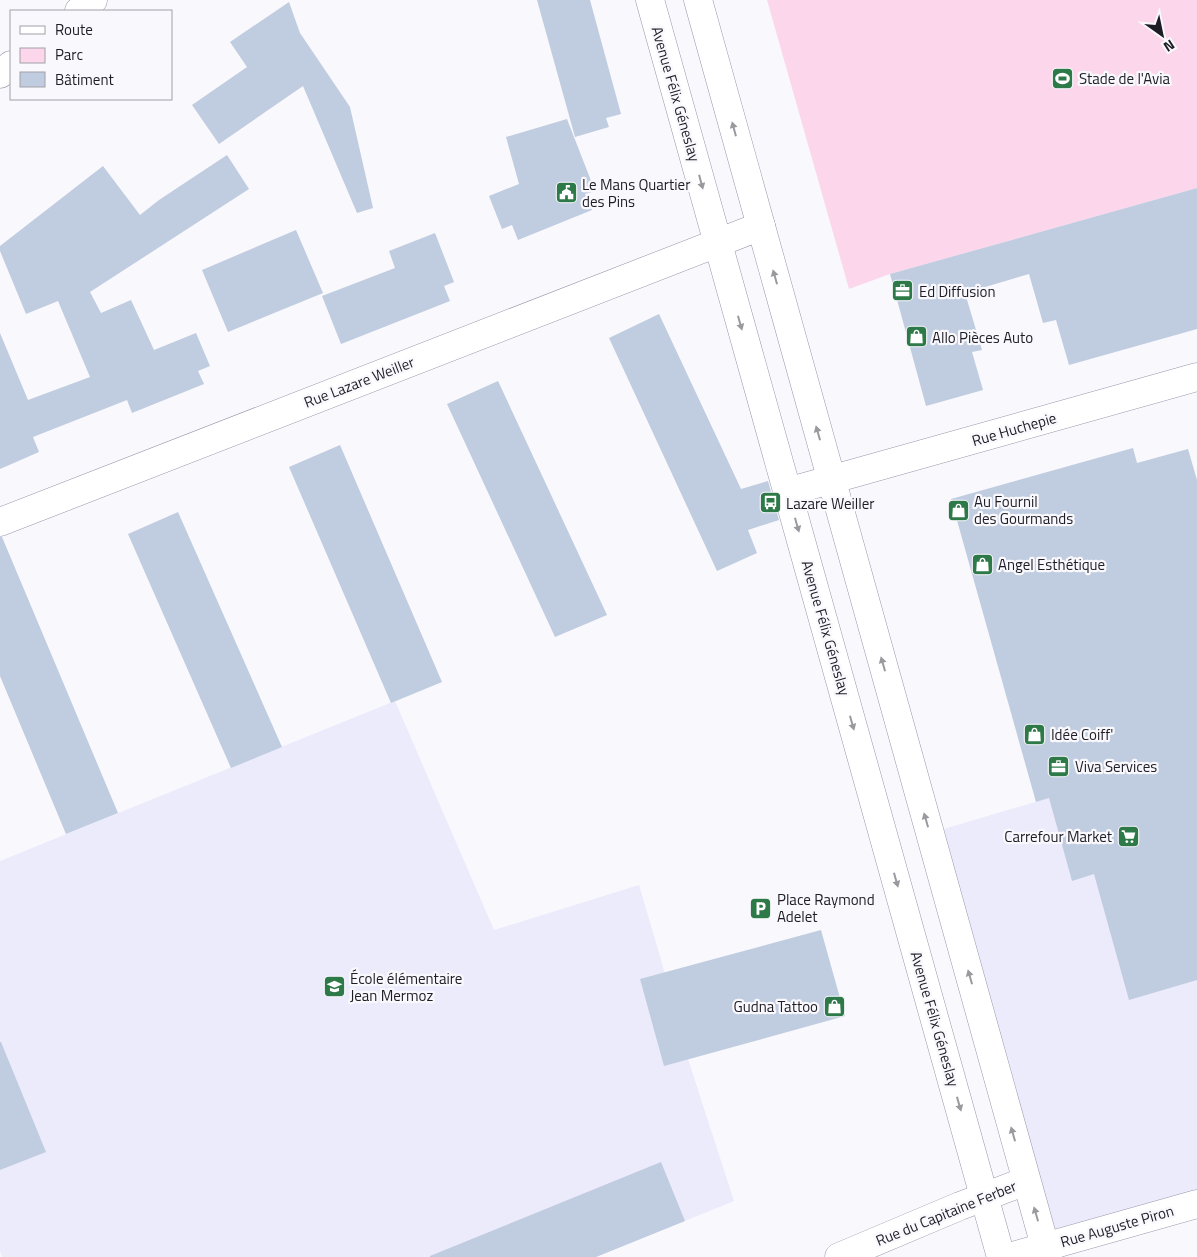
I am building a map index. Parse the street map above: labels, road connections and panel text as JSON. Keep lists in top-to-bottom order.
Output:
{
  "streets": {
    "main road": [
      "Avenue Félix Géneslay",
      "Rue Lazare Weiller",
      "Rue Huchepie",
      "Rue du Capitaine Ferber",
      "Rue Auguste Piron"
    ]
  },
  "crossings": [
    ["Avenue Félix Géneslay", "Rue Lazare Weiller"],
    ["Avenue Félix Géneslay", "Rue Huchepie"],
    ["Avenue Félix Géneslay", "Rue du Capitaine Ferber"]
  ],
  "places": {
    "sports": ["Stade de l'Avia"],
    "public building": ["Le Mans Quartier des Pins"],
    "office": ["Ed Diffusion", "Viva Services"],
    "shop": [
      "Allo Pièces Auto",
      "Au Fournil des Gourmands",
      "Angel Esthétique",
      "Idée Coiff'",
      "Gudna Tattoo"
    ],
    "bus stop": ["Lazare Weiller"],
    "supermarket": ["Carrefour Market"],
    "parking": ["Place Raymond Adelet"],
    "school or university": ["École élémentaire Jean Mermoz"]
  },
  "legend": ["Route", "Parc", "Bâtiment"],
  "north": "bottom right"
}
